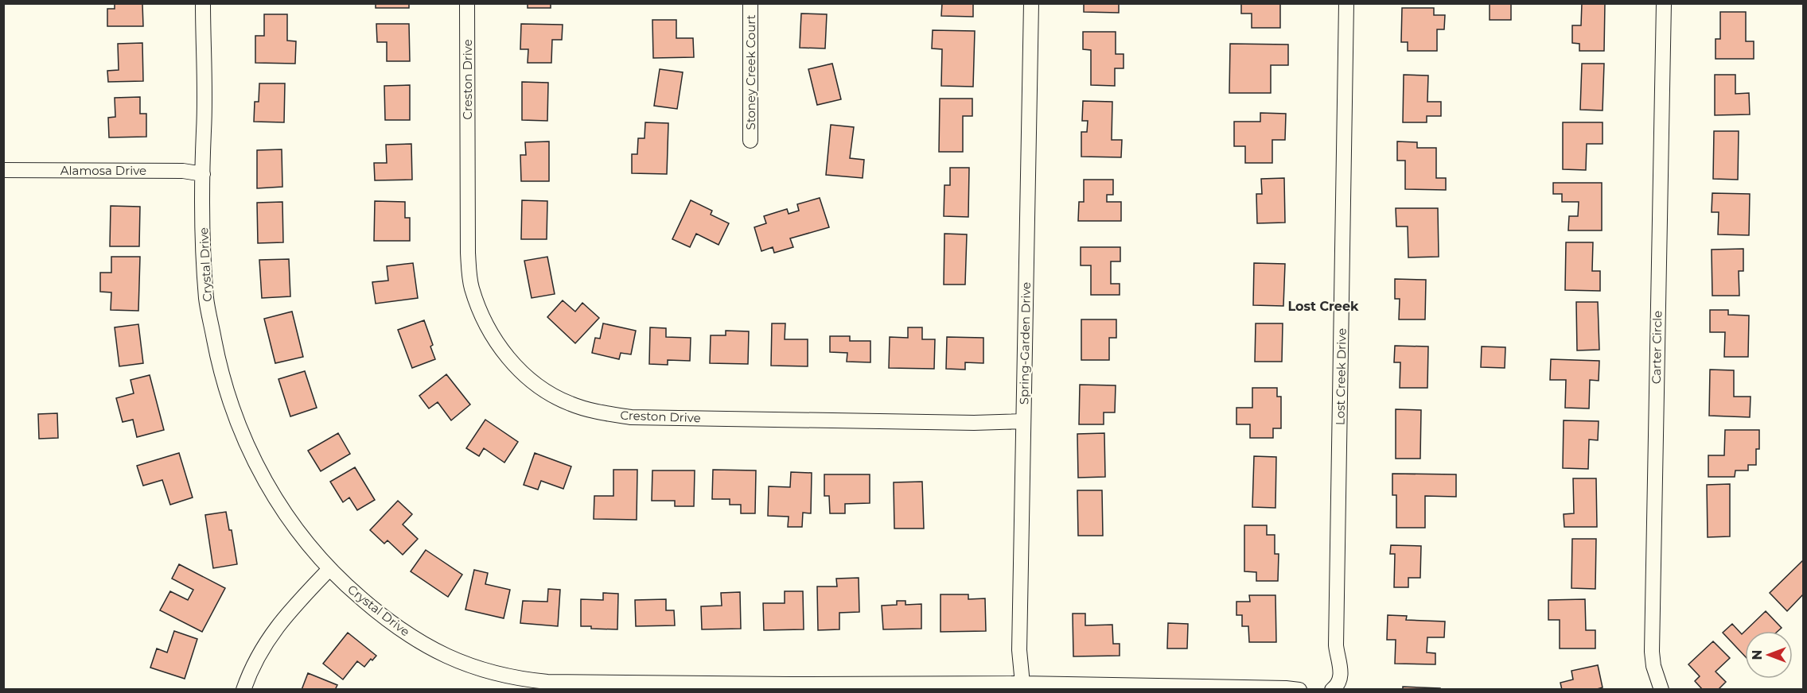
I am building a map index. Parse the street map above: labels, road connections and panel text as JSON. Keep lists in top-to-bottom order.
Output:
{
  "streets": {
    "street": [
      "Stoney Creek Court",
      "Creston Drive",
      "Alamosa Drive",
      "Crystal Drive",
      "Spring-Garden Drive",
      "Carter Circle",
      "Lost Creek Drive"
    ]
  },
  "crossings": [
    ["Creston Drive", "Spring-Garden Drive"],
    ["Alamosa Drive", "Crystal Drive"],
    ["Crystal Drive", "Spring-Garden Drive"]
  ],
  "districts": ["Lost Creek"],
  "north": "left"
}
